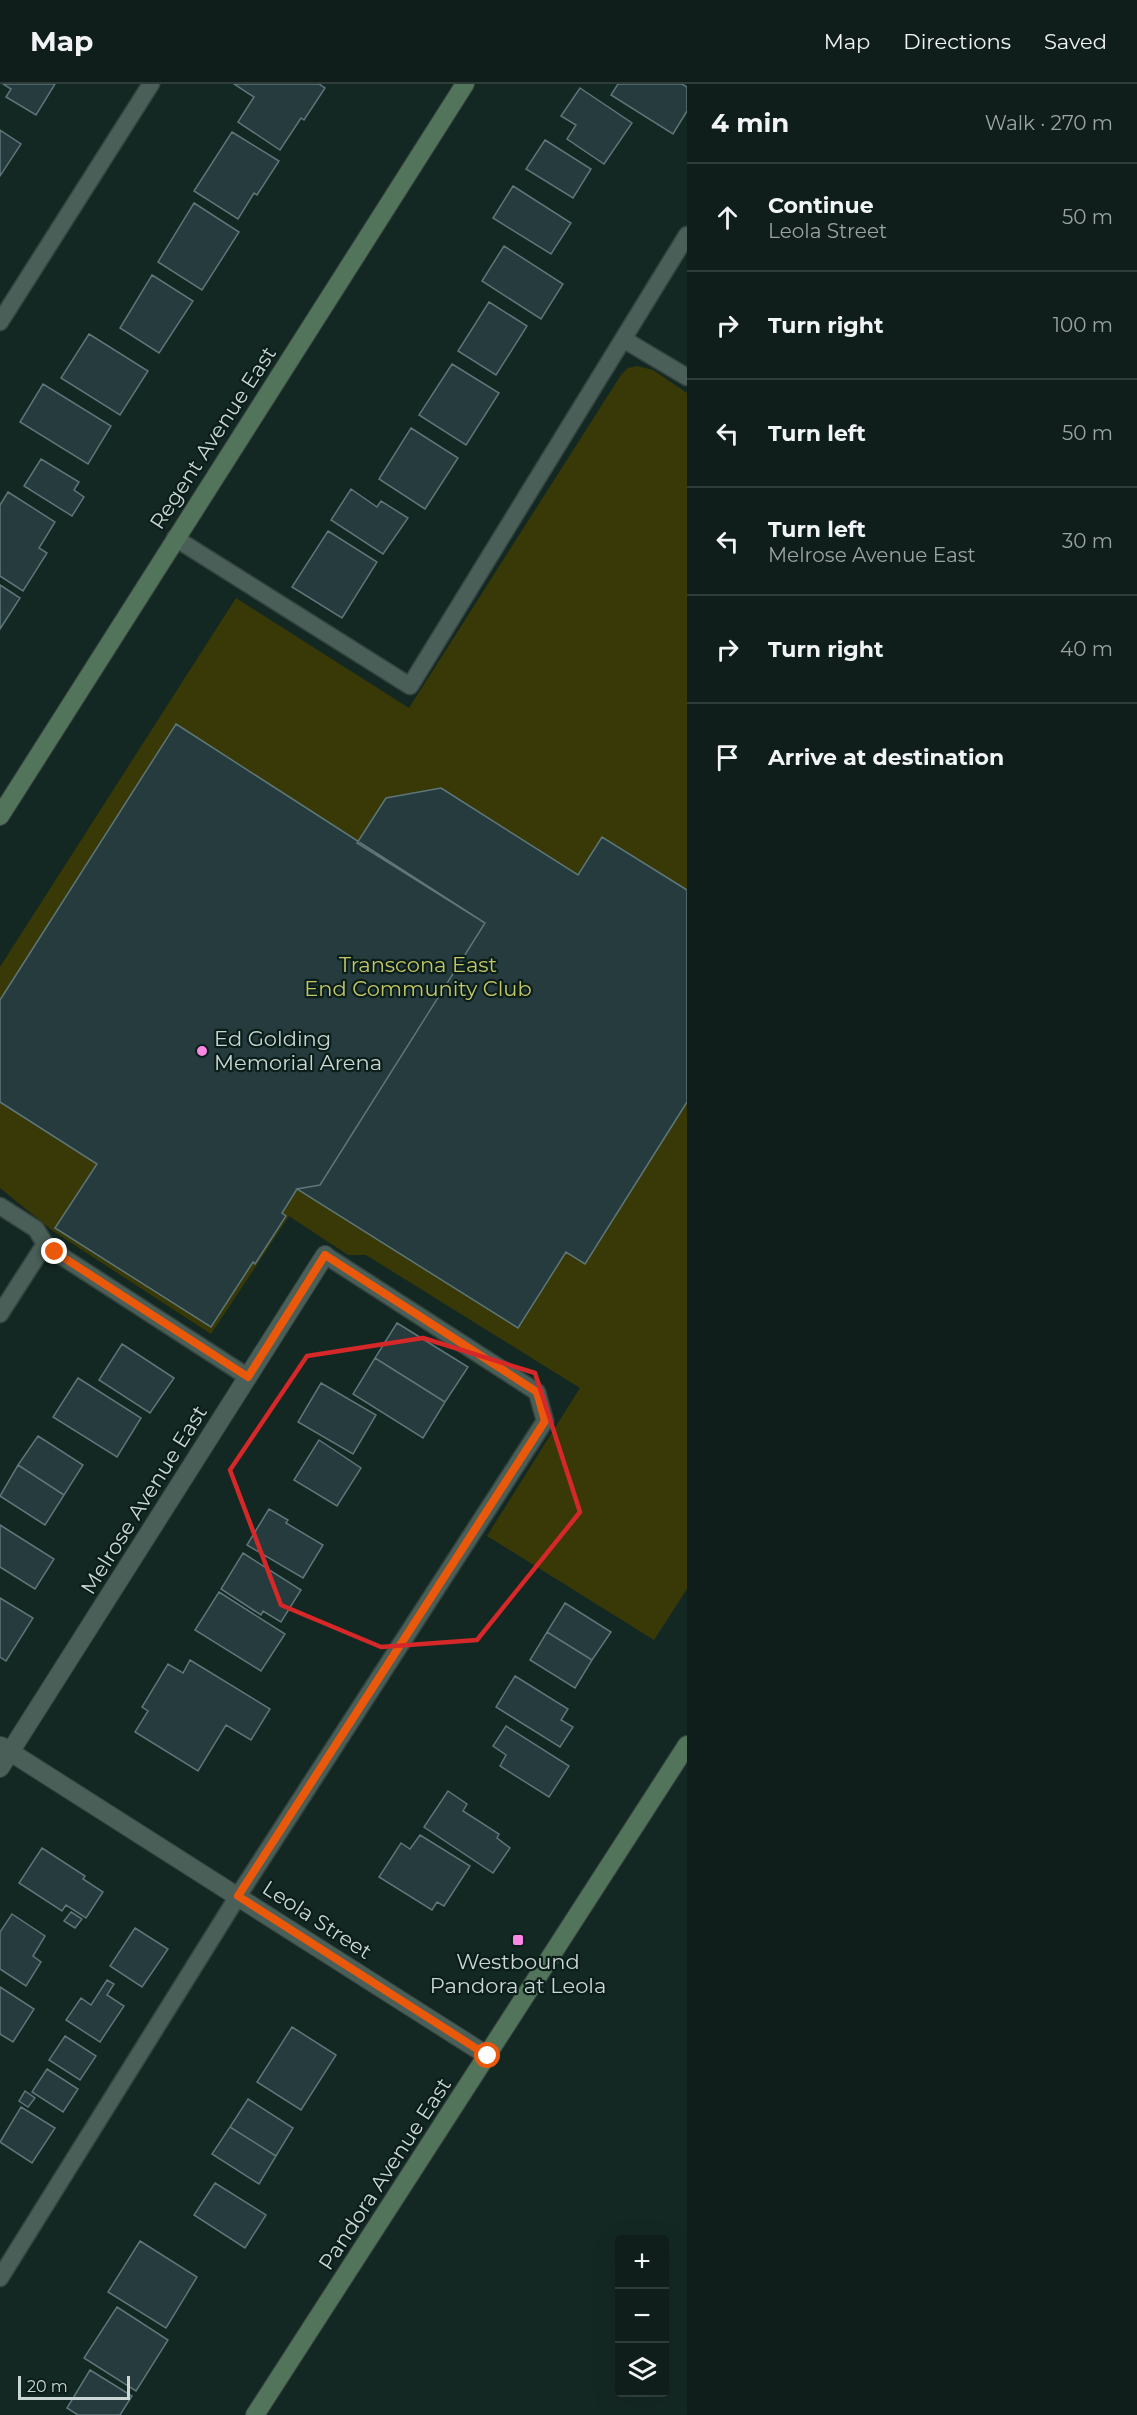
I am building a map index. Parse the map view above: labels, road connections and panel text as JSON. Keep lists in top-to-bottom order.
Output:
{
  "streets": {
    "street": [
      "Regent Avenue East",
      "Melrose Avenue East",
      "Leola Street",
      "Pandora Avenue East"
    ]
  },
  "crossings": [
    ["Melrose Avenue East", "Leola Street"],
    ["Leola Street", "Pandora Avenue East"]
  ],
  "parks": ["Transcona East End Community Club"],
  "places": {
    "other": ["Ed Golding Memorial Arena"],
    "transit": ["Westbound Pandora at Leola"]
  },
  "scale_bar": "20 m",
  "page": {
    "header": "Map",
    "nav": ["Map", "Directions", "Saved"],
    "heading": ["4 min", "Walk · 270 m"],
    "list": [
      ["Continue", "Leola Street", "50 m"],
      ["Turn right", "100 m"],
      ["Turn left", "50 m"],
      ["Turn left", "Melrose Avenue East", "30 m"],
      ["Turn right", "40 m"],
      "Arrive at destination"
    ],
    "map_buttons": ["+", "−"],
    "scale": "20 m"
  }
}
